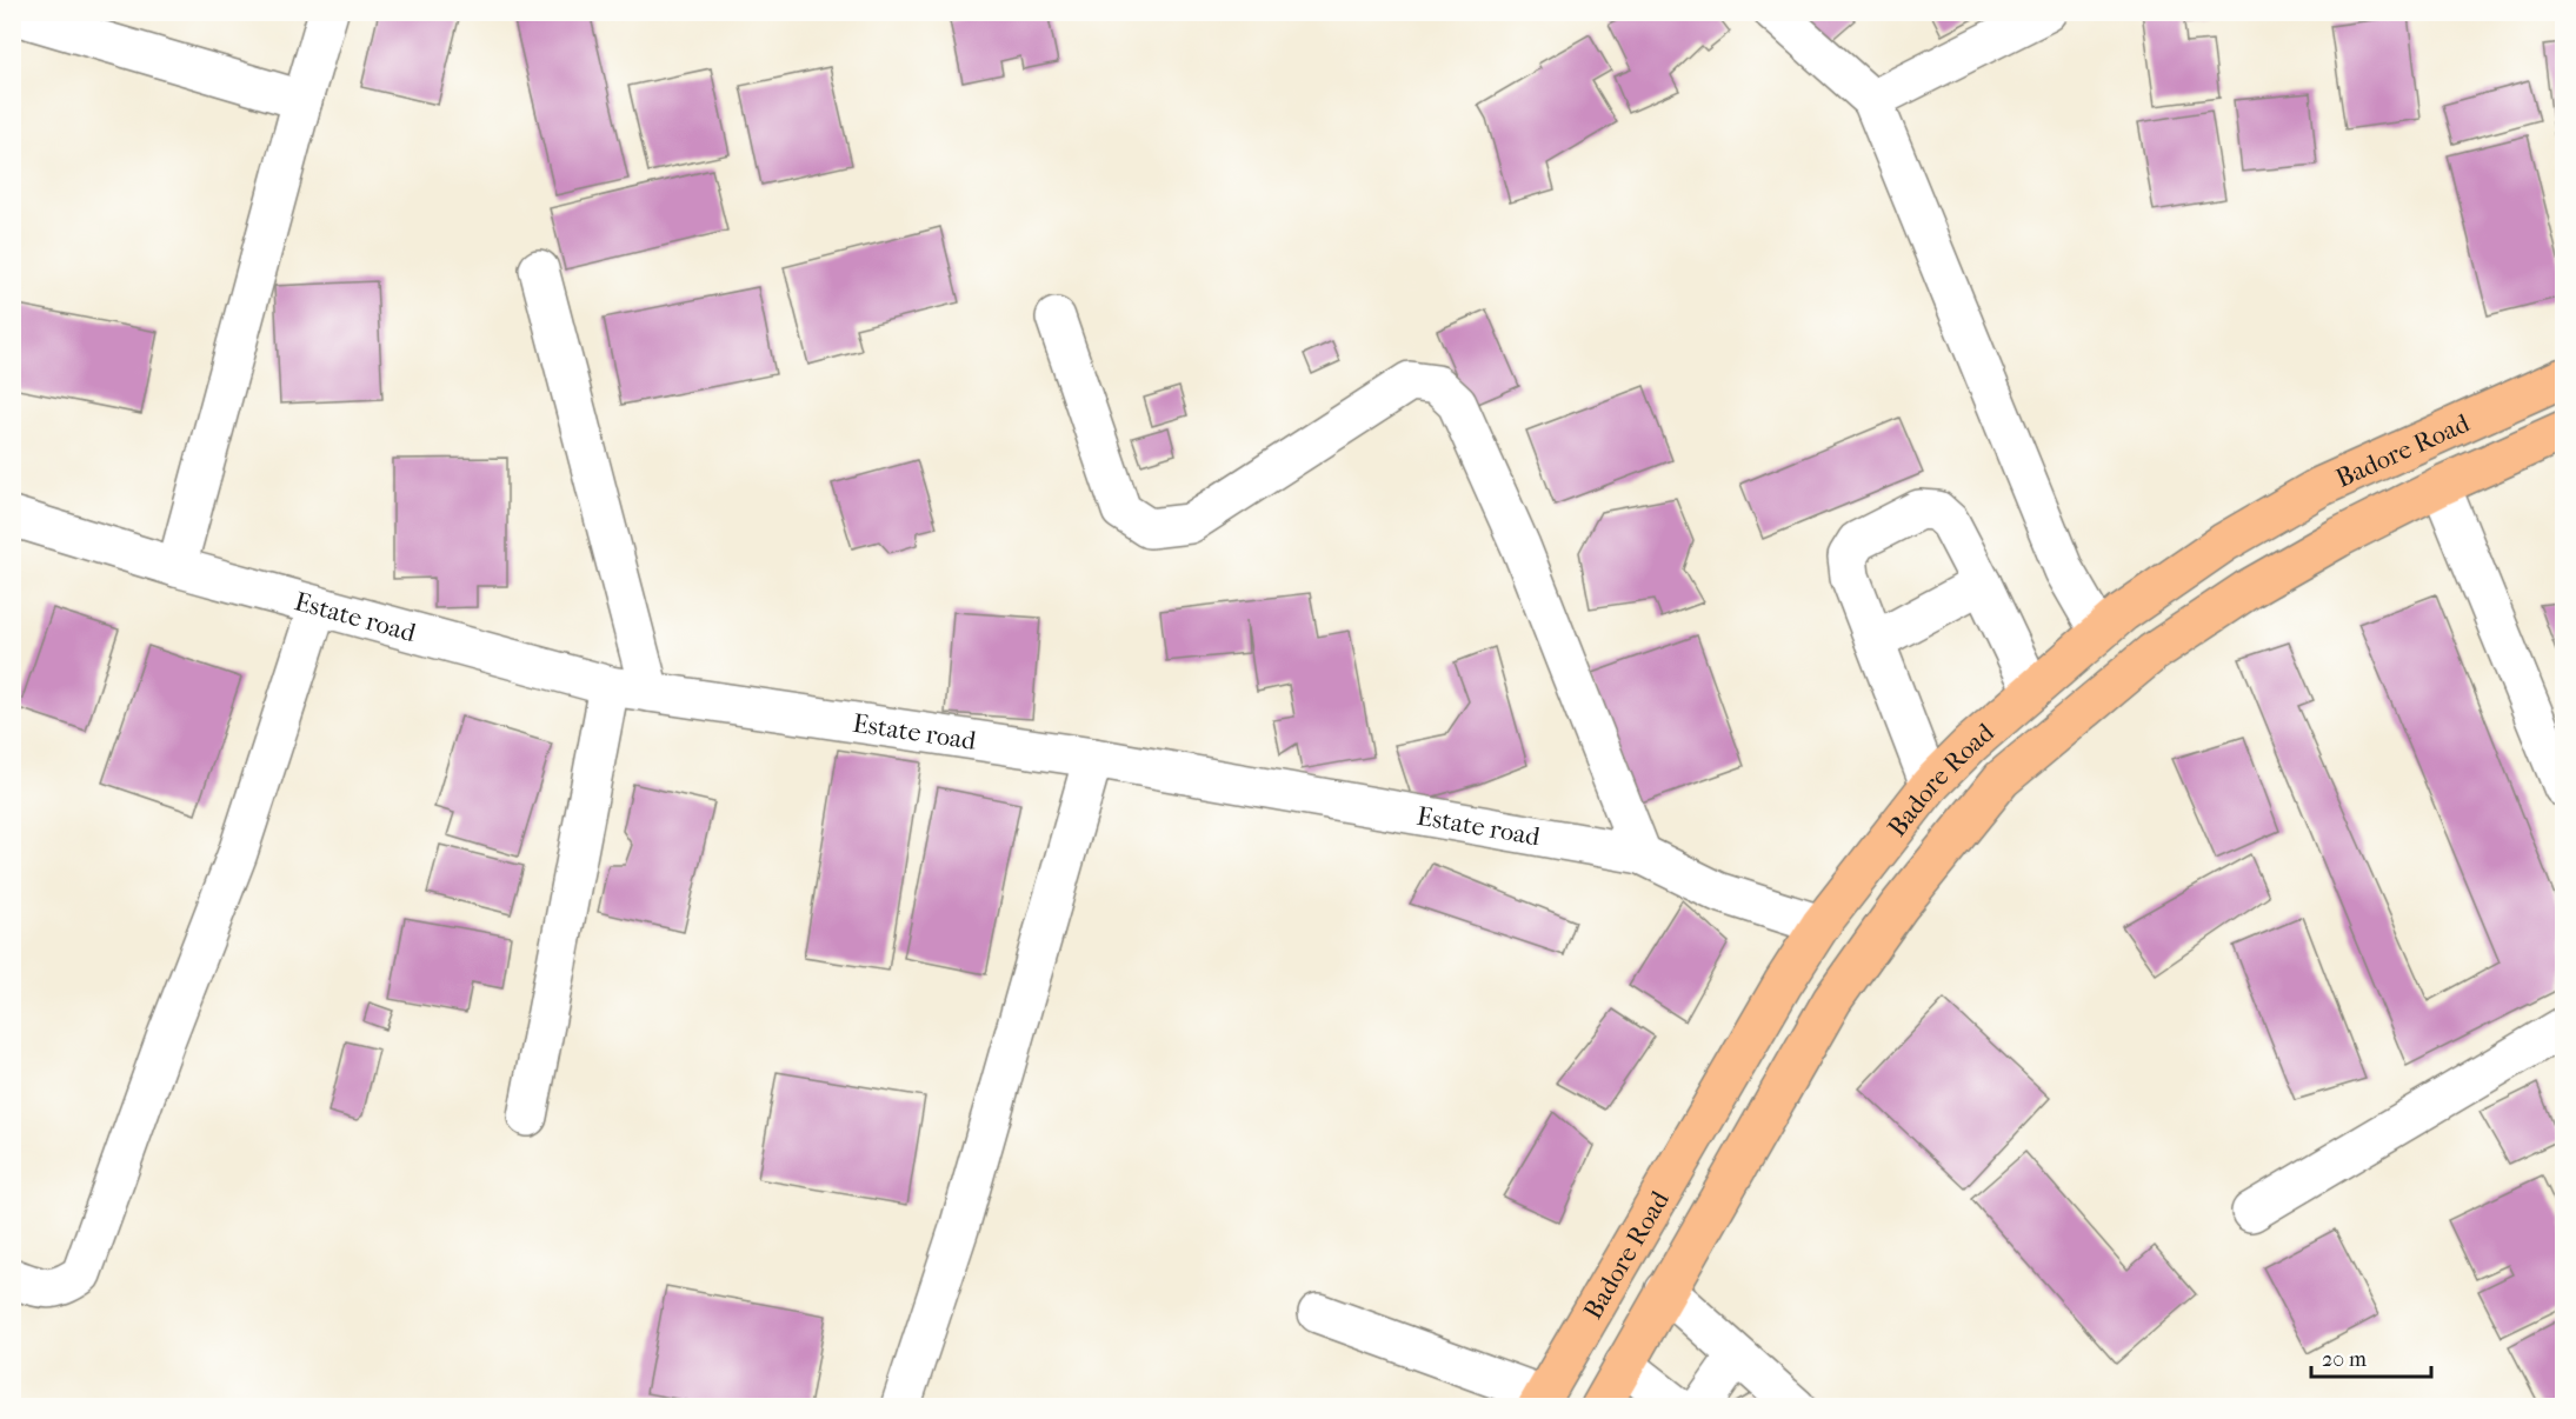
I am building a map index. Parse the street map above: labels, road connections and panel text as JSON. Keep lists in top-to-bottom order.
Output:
{
  "streets": {
    "main road": ["Badore Road"],
    "street": ["Estate road"]
  },
  "crossings": [
    ["Badore Road", "Estate road"]
  ],
  "scale_bar": "20 m"
}
